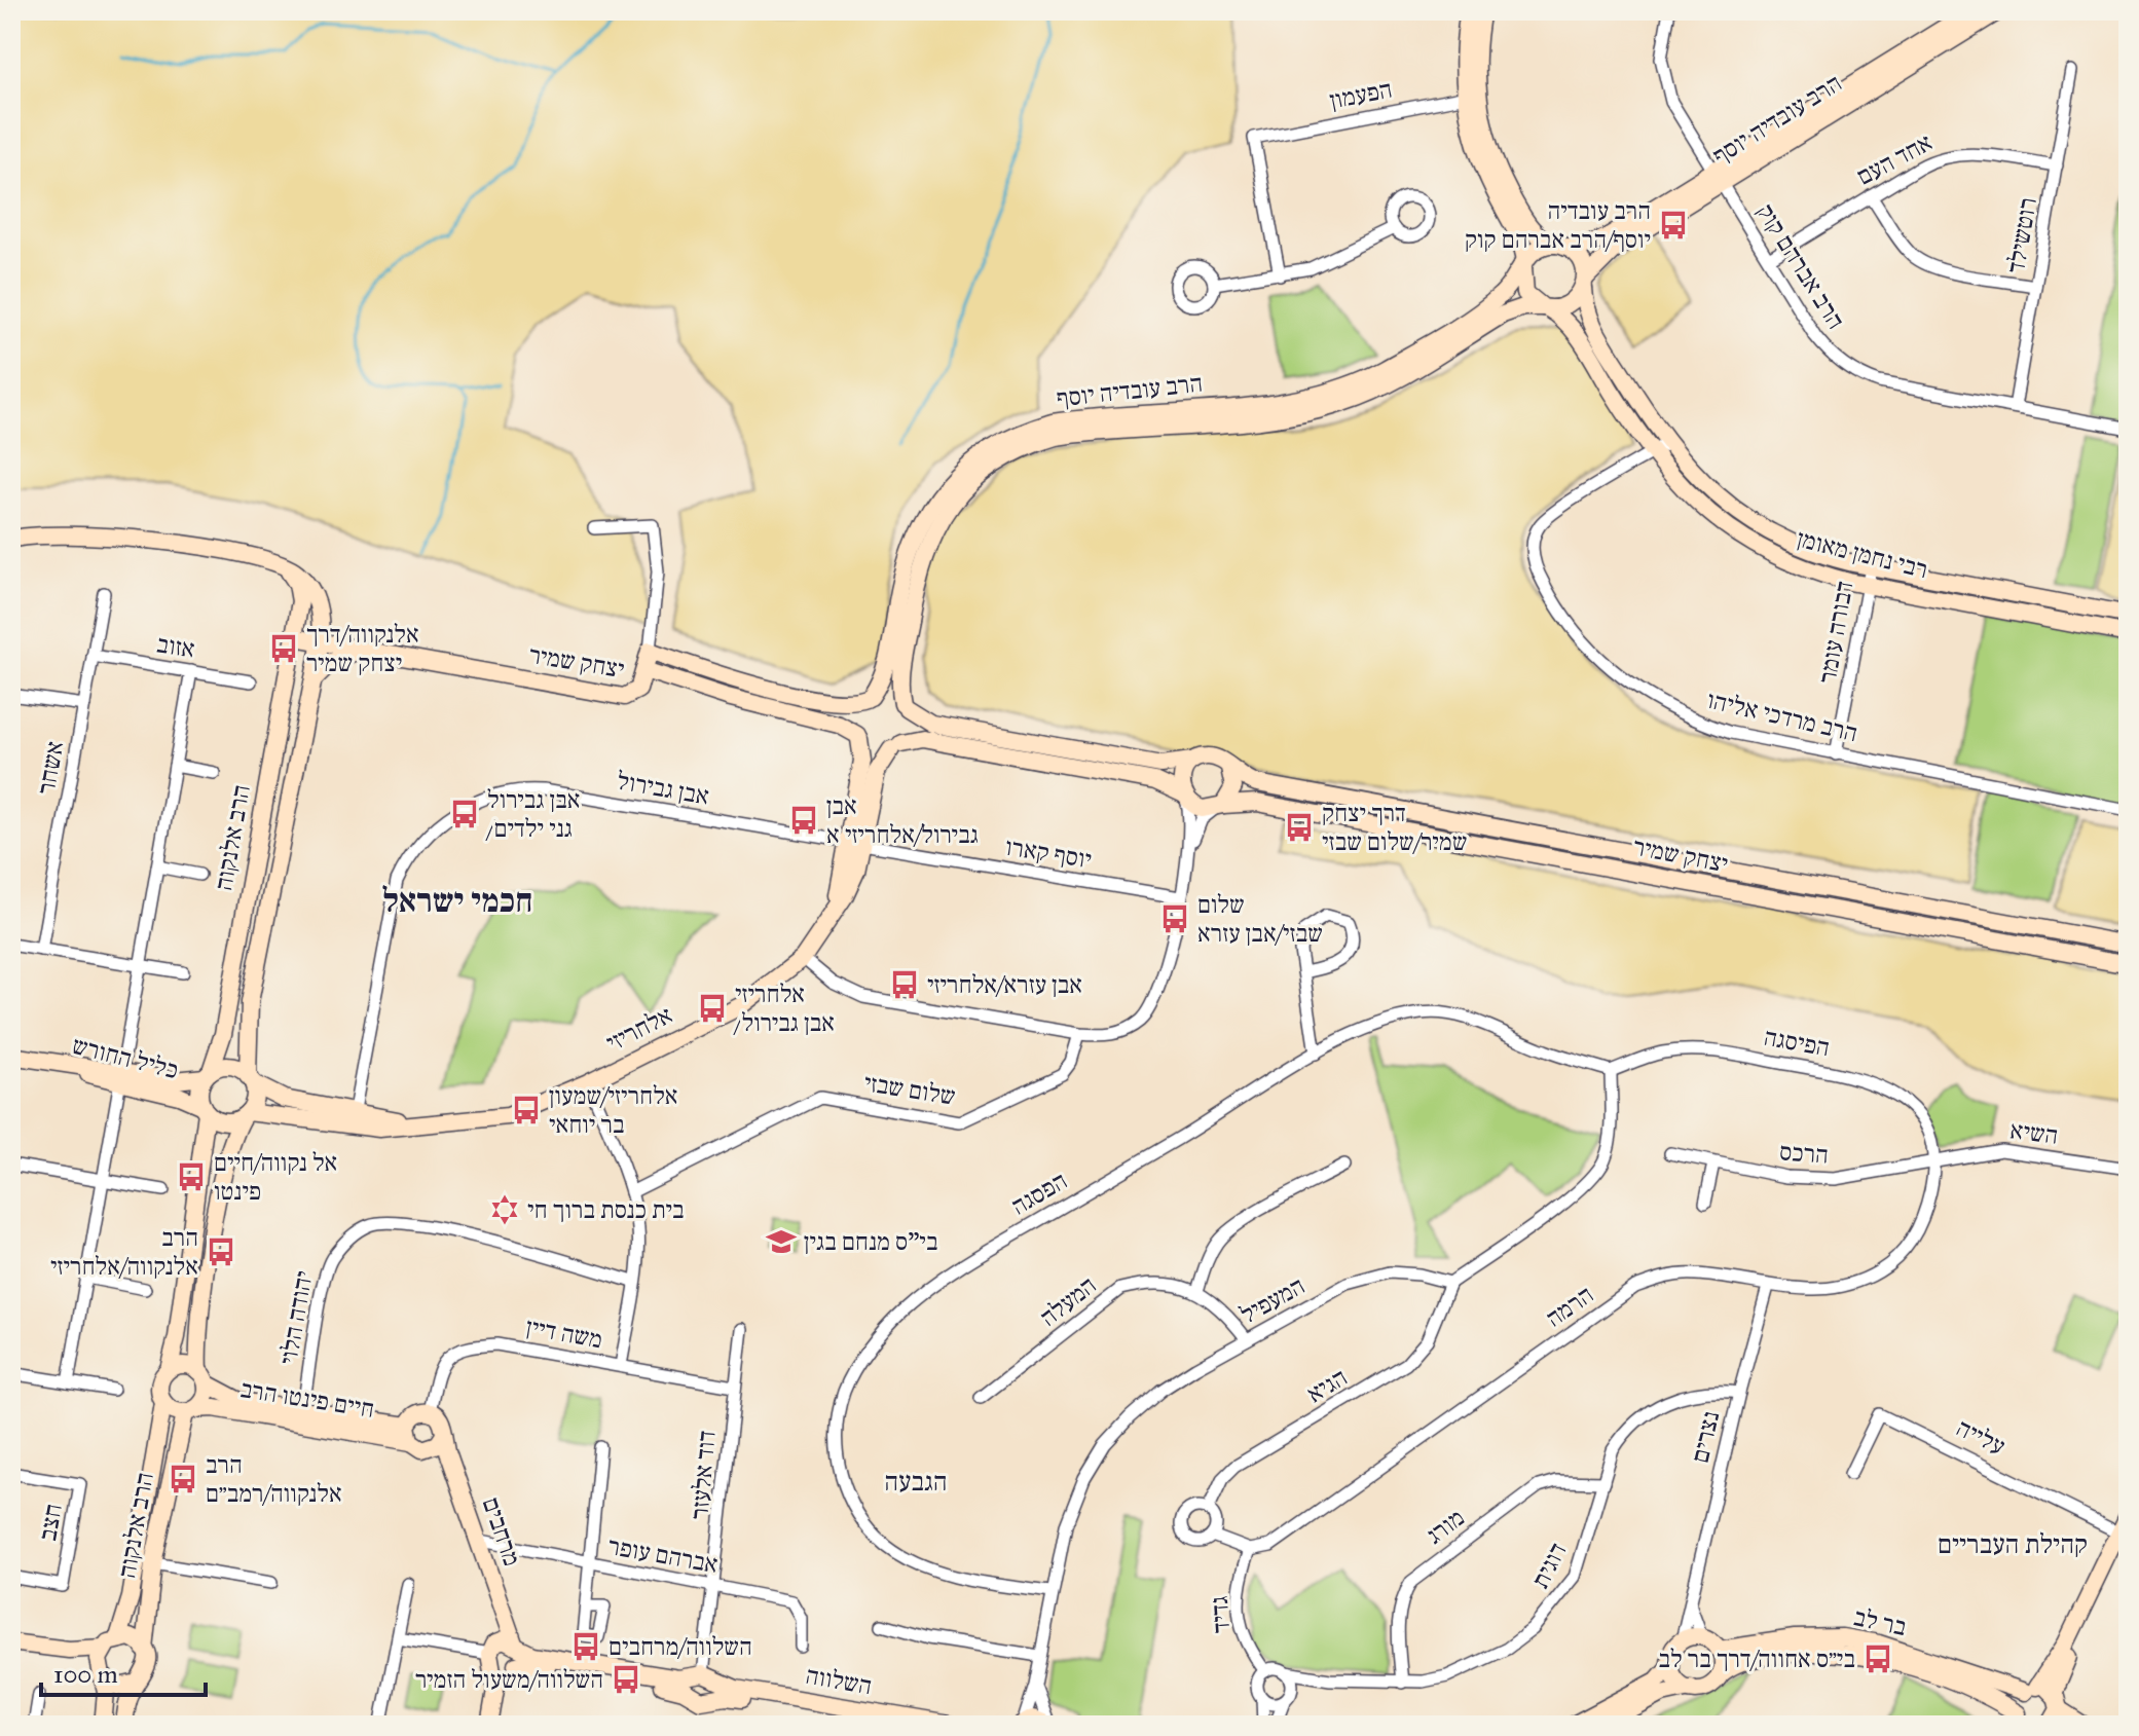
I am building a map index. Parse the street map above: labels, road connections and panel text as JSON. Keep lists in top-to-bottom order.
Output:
{
  "streets": {
    "street": [
      "הפעמון",
      "הרב עובדיה יוסף",
      "אחד העם",
      "רוטשילד",
      "הרב אברהם קוק",
      "רבי נחמן מאומן",
      "דבורה עומר",
      "אזוב",
      "יצחק שמיר",
      "הרב מרדכי אליהו",
      "אשחר",
      "אבן גבירול",
      "הרב אלנקוה",
      "יוסף קארו",
      "אלחריזי",
      "הפיסגה",
      "כליל החורש",
      "שלום שבזי",
      "השיא",
      "הרכס",
      "הפסגה",
      "המעפיל",
      "המעלה",
      "הרמה",
      "יהודה הלוי",
      "משה דיין",
      "הגיא",
      "חיים פינטו הרב",
      "נצרים",
      "עלייה",
      "דוד אלעזר",
      "חצב",
      "מורג",
      "מרחבים",
      "אברהם עופר",
      "דוגית",
      "גדיד",
      "בר לב",
      "השלווה"
    ]
  },
  "crossings": [
    ["הרב עובדיה יוסף", "הרב אברהם קוק"],
    ["הרב עובדיה יוסף", "רבי נחמן מאומן"],
    ["הרב עובדיה יוסף", "יצחק שמיר"],
    ["הרב עובדיה יוסף", "אלחריזי"],
    ["אחד העם", "רוטשילד"],
    ["אחד העם", "הרב אברהם קוק"],
    ["רוטשילד", "הרב אברהם קוק"],
    ["רבי נחמן מאומן", "דבורה עומר"],
    ["רבי נחמן מאומן", "הרב מרדכי אליהו"],
    ["דבורה עומר", "הרב מרדכי אליהו"],
    ["אזוב", "אשחר"],
    ["יצחק שמיר", "אלחריזי"],
    ["אבן גבירול", "יוסף קארו"],
    ["אבן גבירול", "אלחריזי"],
    ["הרב אלנקוה", "אלחריזי"],
    ["הרב אלנקוה", "כליל החורש"],
    ["הרב אלנקוה", "חיים פינטו הרב"],
    ["יוסף קארו", "אלחריזי"],
    ["אלחריזי", "כליל החורש"],
    ["הפיסגה", "השיא"],
    ["הפיסגה", "הרכס"],
    ["הפיסגה", "הפסגה"],
    ["הפיסגה", "הרמה"],
    ["השיא", "הרכס"],
    ["השיא", "הרמה"],
    ["הרכס", "הרמה"],
    ["הפסגה", "המעפיל"],
    ["המעפיל", "המעלה"],
    ["המעפיל", "הגיא"],
    ["הרמה", "נצרים"],
    ["הרמה", "גדיד"],
    ["יהודה הלוי", "חיים פינטו הרב"],
    ["משה דיין", "חיים פינטו הרב"],
    ["משה דיין", "דוד אלעזר"],
    ["משה דיין", "מרחבים"],
    ["חיים פינטו הרב", "מרחבים"],
    ["נצרים", "דוגית"],
    ["נצרים", "בר לב"],
    ["דוד אלעזר", "אברהם עופר"],
    ["דוד אלעזר", "השלווה"],
    ["מורג", "דוגית"],
    ["מרחבים", "אברהם עופר"],
    ["מרחבים", "השלווה"],
    ["דוגית", "גדיד"]
  ],
  "districts": ["חכמי ישראל", "הגבעה", "קהילת העבריים"],
  "places": {
    "bus stop": [
      "הרב עובדיה יוסף/הרב אברהם קוק",
      "אלנקווה/דרך יצחק שמיר",
      "אבן גבירול /גני ילדים",
      "אבן גבירול/אלחריזי א",
      "דרך יצחק שמיר/שלום שבזי",
      "שלום שבזי/אבן עזרא",
      "אבן עזרא/אלחריזי",
      "אלחריזי /אבן גבירול",
      "אלחריזי/שמעון בר יוחאי",
      "אל נקווה/חיים פינטו",
      "הרב אלנקווה/אלחריזי",
      "הרב אלנקווה/רמב״ם",
      "השלווה/מרחבים",
      "בי״ס אחווה/דרך בר לב",
      "השלווה/משעול הזמיר"
    ],
    "synagogue": ["בית כנסת ברוך חי"],
    "school or university": ["בי\"ס מנחם בגין"]
  },
  "scale_bar": "100 m"
}
